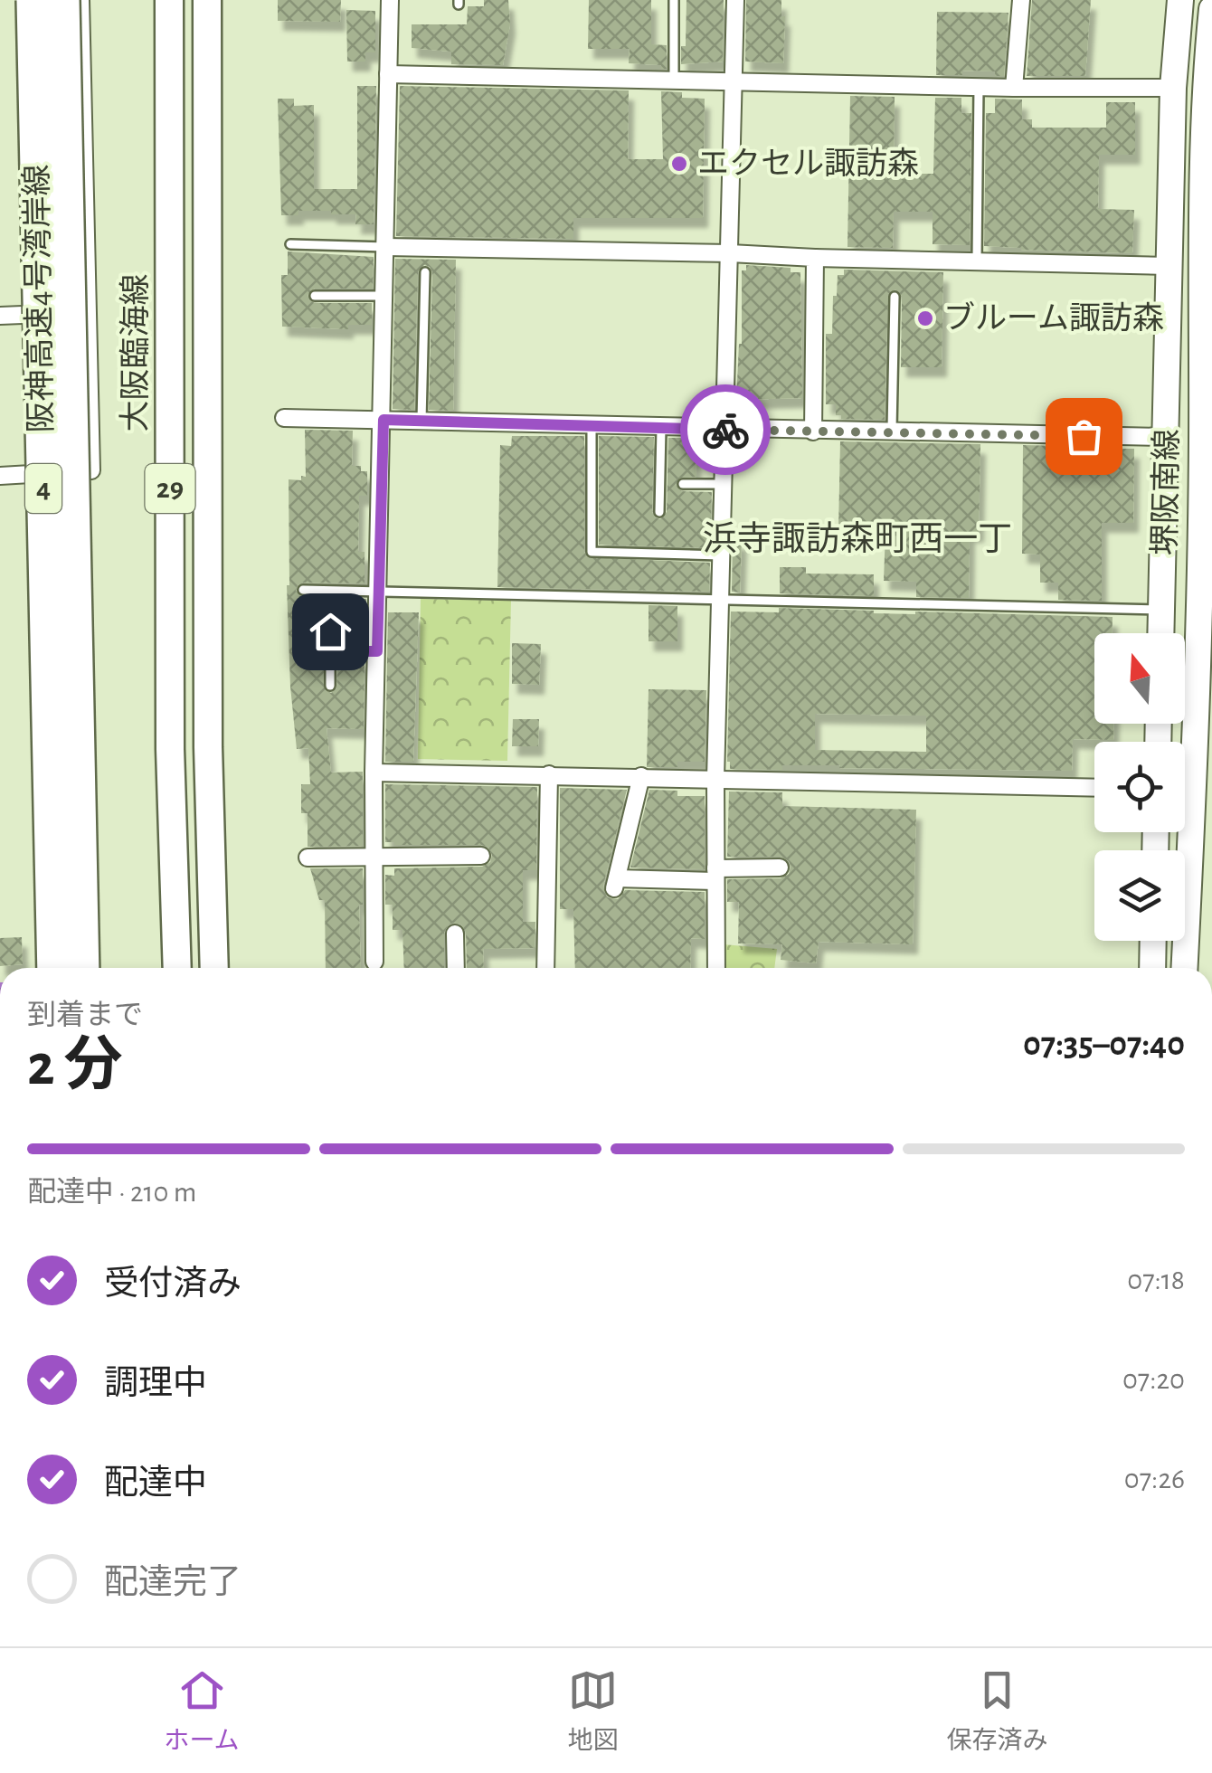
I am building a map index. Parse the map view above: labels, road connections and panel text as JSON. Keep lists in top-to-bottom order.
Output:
{
  "streets": {
    "highway": ["阪神高速4号湾岸線", "4"],
    "main road": ["大阪臨海線", "29", "堺阪南線"]
  },
  "districts": ["浜寺諏訪森町西一丁"],
  "places": ["エクセル諏訪森", "ブルーム諏訪森"],
  "north": "top",
  "page": {
    "heading": ["2 分", "到着まで", "07:35–07:40"],
    "bar": "配達中 · 210 m",
    "list": [
      ["受付済み", "07:18"],
      ["調理中", "07:20"],
      ["配達中", "07:26"],
      "配達完了"
    ],
    "tabs": ["ホーム", "地図", "保存済み"]
  }
}
